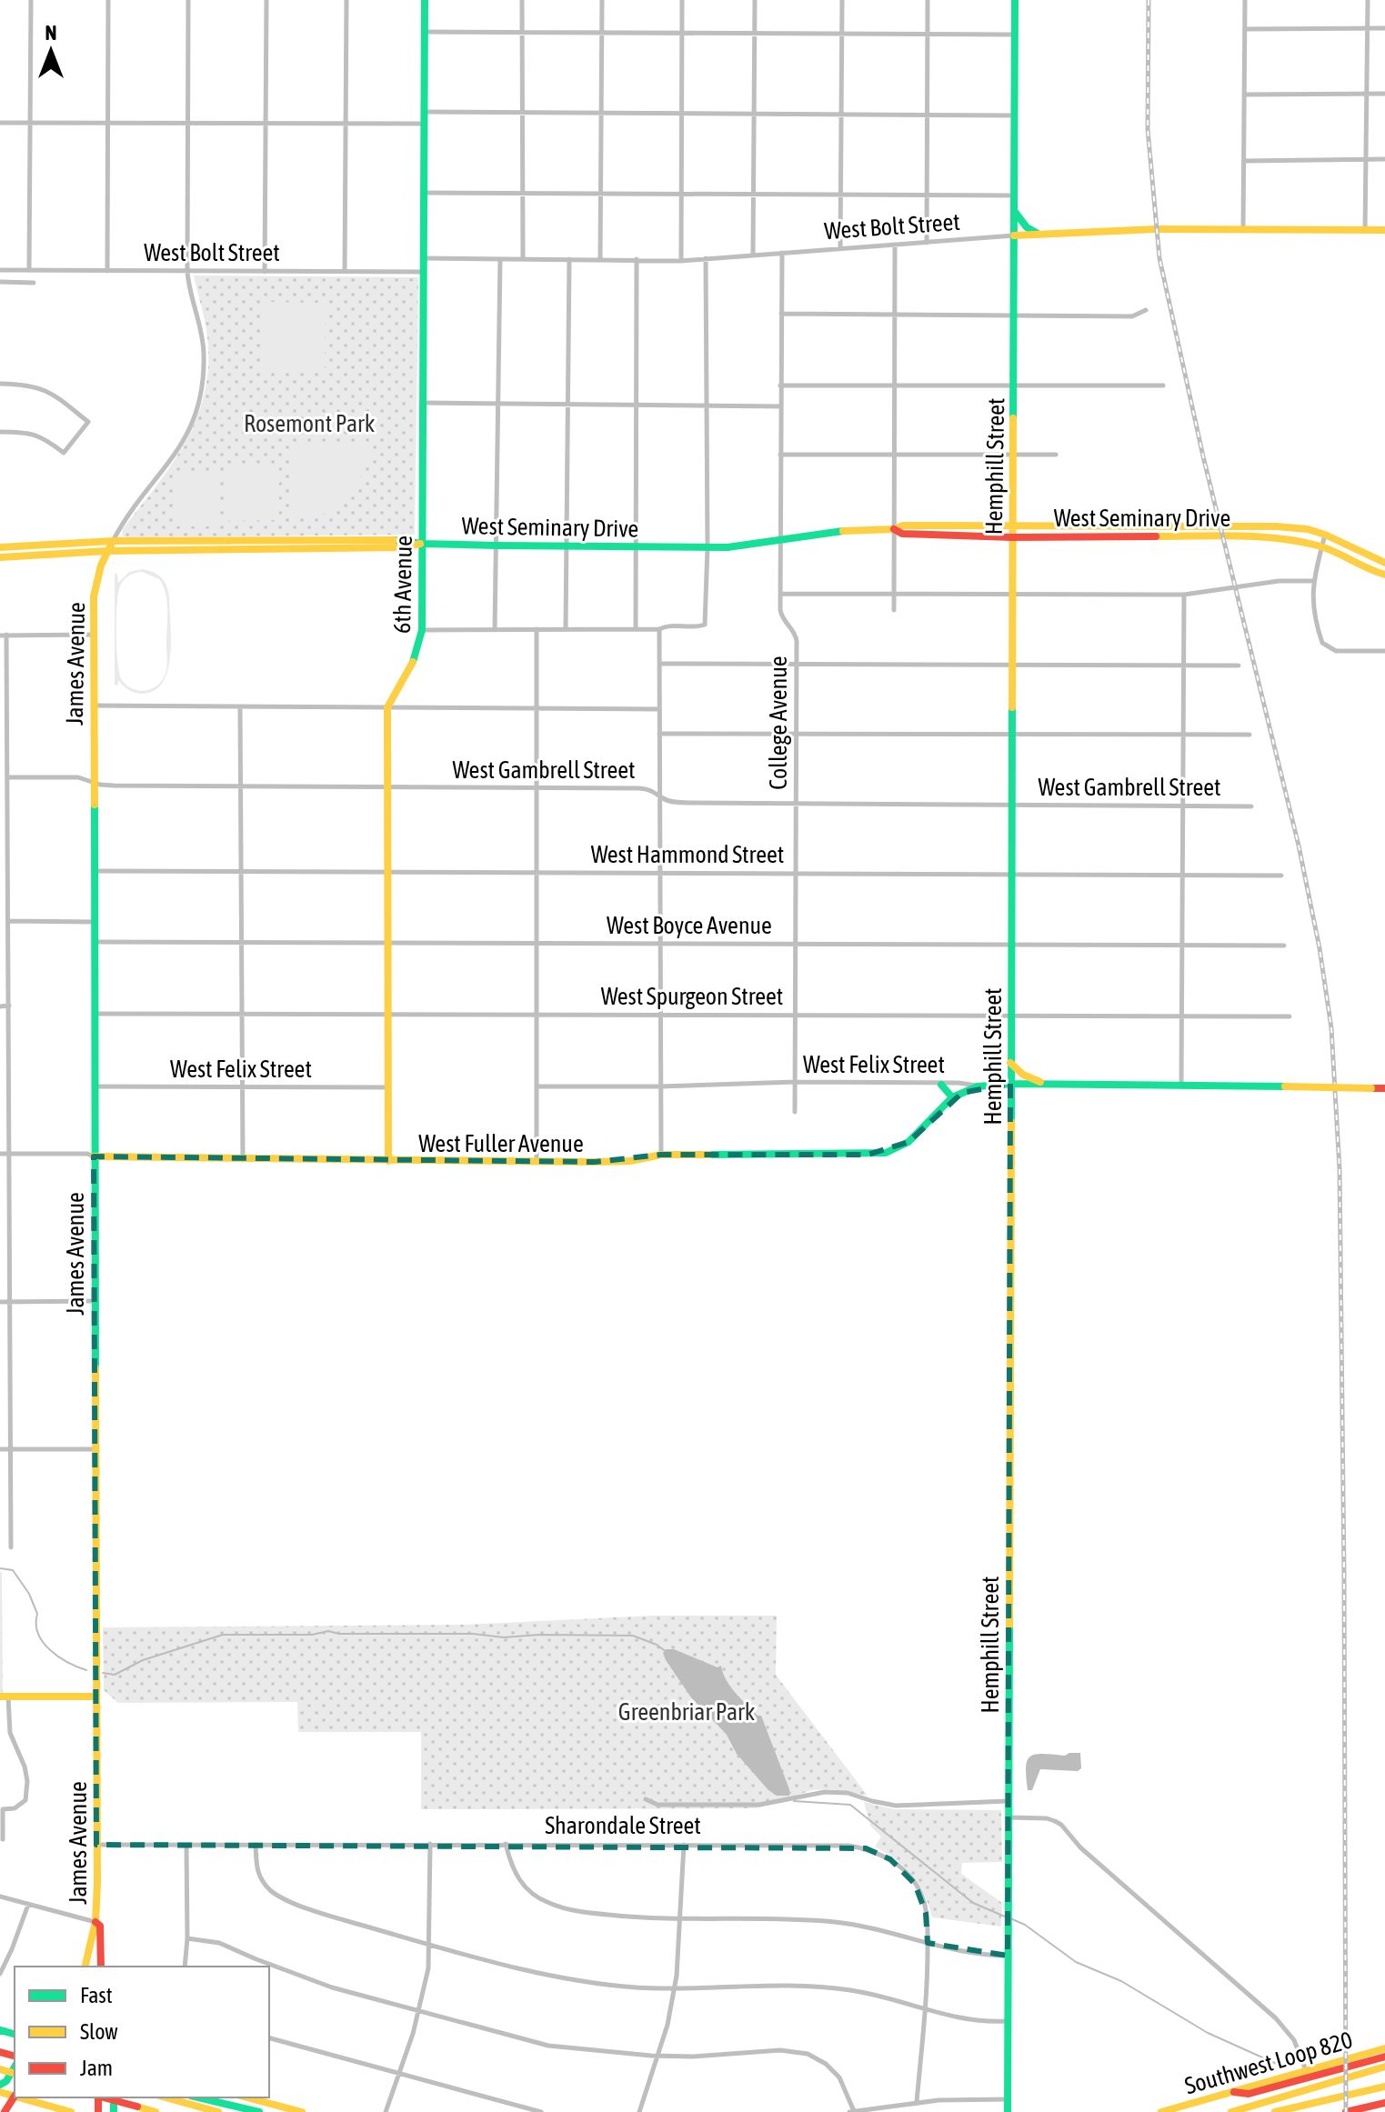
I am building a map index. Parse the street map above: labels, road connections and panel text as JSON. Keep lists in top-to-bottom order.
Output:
{
  "streets": {
    "main road": [
      "West Bolt Street",
      "Hemphill Street",
      "West Seminary Drive",
      "6th Avenue",
      "James Avenue",
      "West Felix Street",
      "West Fuller Avenue",
      "Southwest Loop 820"
    ],
    "street": [
      "College Avenue",
      "West Gambrell Street",
      "West Hammond Street",
      "West Boyce Avenue",
      "West Spurgeon Street",
      "Sharondale Street"
    ]
  },
  "crossings": [
    ["West Bolt Street", "Hemphill Street"],
    ["West Bolt Street", "6th Avenue"],
    ["West Bolt Street", "College Avenue"],
    ["Hemphill Street", "West Seminary Drive"],
    ["Hemphill Street", "West Gambrell Street"],
    ["Hemphill Street", "West Hammond Street"],
    ["Hemphill Street", "West Boyce Avenue"],
    ["Hemphill Street", "West Spurgeon Street"],
    ["Hemphill Street", "West Felix Street"],
    ["West Seminary Drive", "6th Avenue"],
    ["West Seminary Drive", "James Avenue"],
    ["West Seminary Drive", "College Avenue"],
    ["6th Avenue", "West Gambrell Street"],
    ["6th Avenue", "West Hammond Street"],
    ["6th Avenue", "West Boyce Avenue"],
    ["6th Avenue", "West Spurgeon Street"],
    ["6th Avenue", "West Felix Street"],
    ["6th Avenue", "West Fuller Avenue"],
    ["James Avenue", "West Gambrell Street"],
    ["James Avenue", "West Hammond Street"],
    ["James Avenue", "West Boyce Avenue"],
    ["James Avenue", "West Spurgeon Street"],
    ["James Avenue", "West Felix Street"],
    ["James Avenue", "West Fuller Avenue"],
    ["James Avenue", "Sharondale Street"],
    ["College Avenue", "West Gambrell Street"],
    ["College Avenue", "West Hammond Street"],
    ["College Avenue", "West Boyce Avenue"],
    ["College Avenue", "West Spurgeon Street"],
    ["College Avenue", "West Felix Street"],
    ["West Felix Street", "West Fuller Avenue"]
  ],
  "parks": ["Rosemont Park", "Greenbriar Park"],
  "legend": ["Fast", "Slow", "Jam"],
  "north": "top"
}
